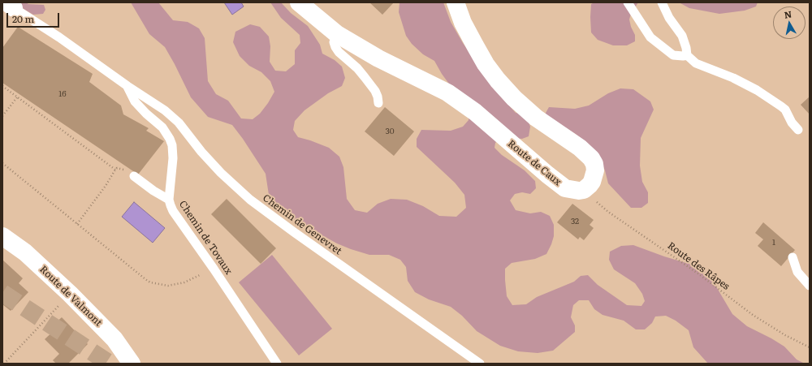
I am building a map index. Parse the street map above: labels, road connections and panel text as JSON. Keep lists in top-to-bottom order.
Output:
{
  "streets": {
    "street": ["Route de Caux", "Route de Valmont"],
    "lane": ["Chemin de Genevret", "Chemin de Tovaux"],
    "path": ["Route des Râpes"]
  },
  "crossings": [
    ["Route de Caux", "Route des Râpes"],
    ["Chemin de Genevret", "Chemin de Tovaux"]
  ],
  "house_numbers": [
    "16",
    "30",
    "32",
    "1"
  ],
  "scale_bar": "20 m",
  "north": "top"
}
